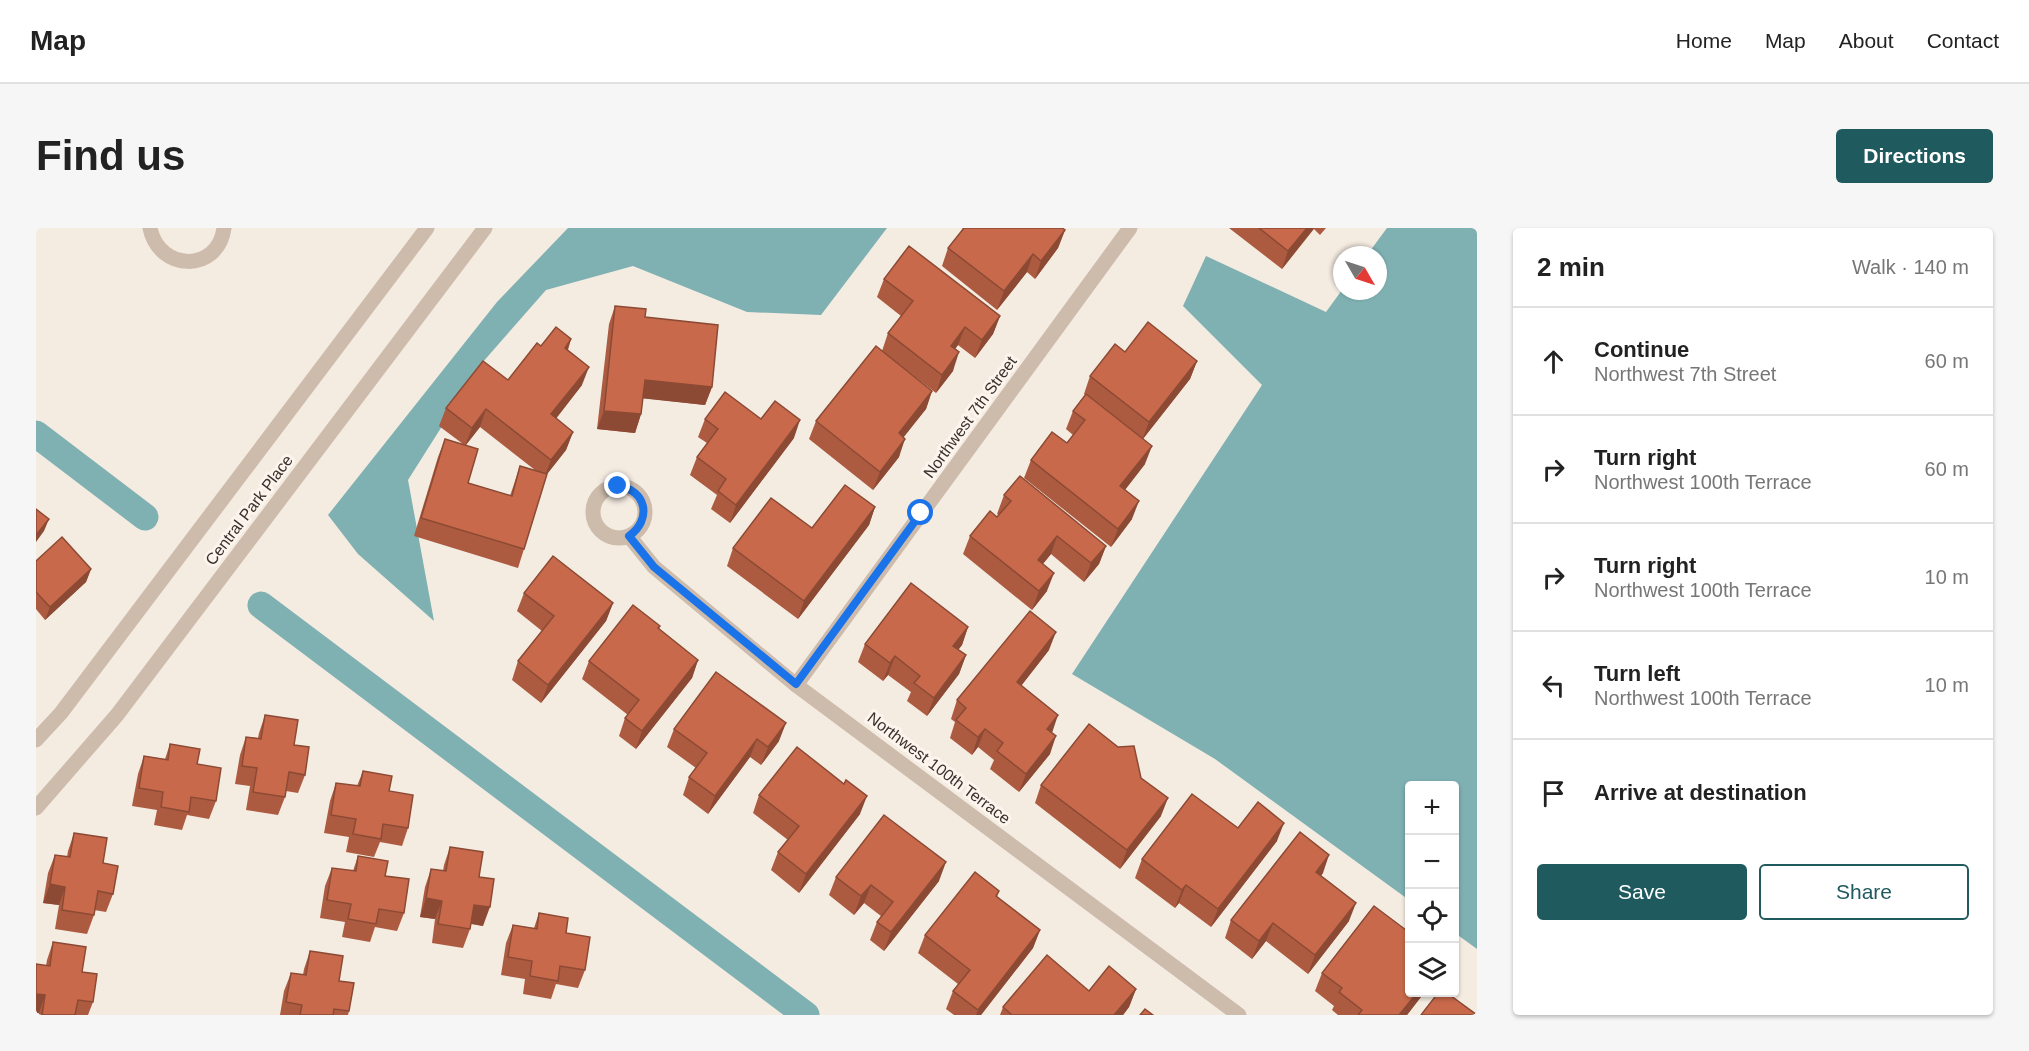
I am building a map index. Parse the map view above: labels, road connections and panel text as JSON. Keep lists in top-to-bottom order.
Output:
{
  "streets": {
    "street": ["Northwest 7th Street", "Central Park Place", "Northwest 100th Terrace"]
  },
  "crossings": [
    ["Northwest 7th Street", "Northwest 100th Terrace"]
  ],
  "north": "bottom right",
  "page": {
    "header": "Map",
    "nav": [
      "Home",
      "Map",
      "About",
      "Contact"
    ],
    "buttons": [
      "Directions",
      ["Save", "Share"]
    ],
    "title": "Find us",
    "heading": ["2 min", "Walk · 140 m"],
    "list": [
      ["Continue", "Northwest 7th Street", "60 m"],
      ["Turn right", "Northwest 100th Terrace", "60 m"],
      ["Turn right", "Northwest 100th Terrace", "10 m"],
      ["Turn left", "Northwest 100th Terrace", "10 m"],
      "Arrive at destination"
    ],
    "map_buttons": ["+", "−"]
  }
}
